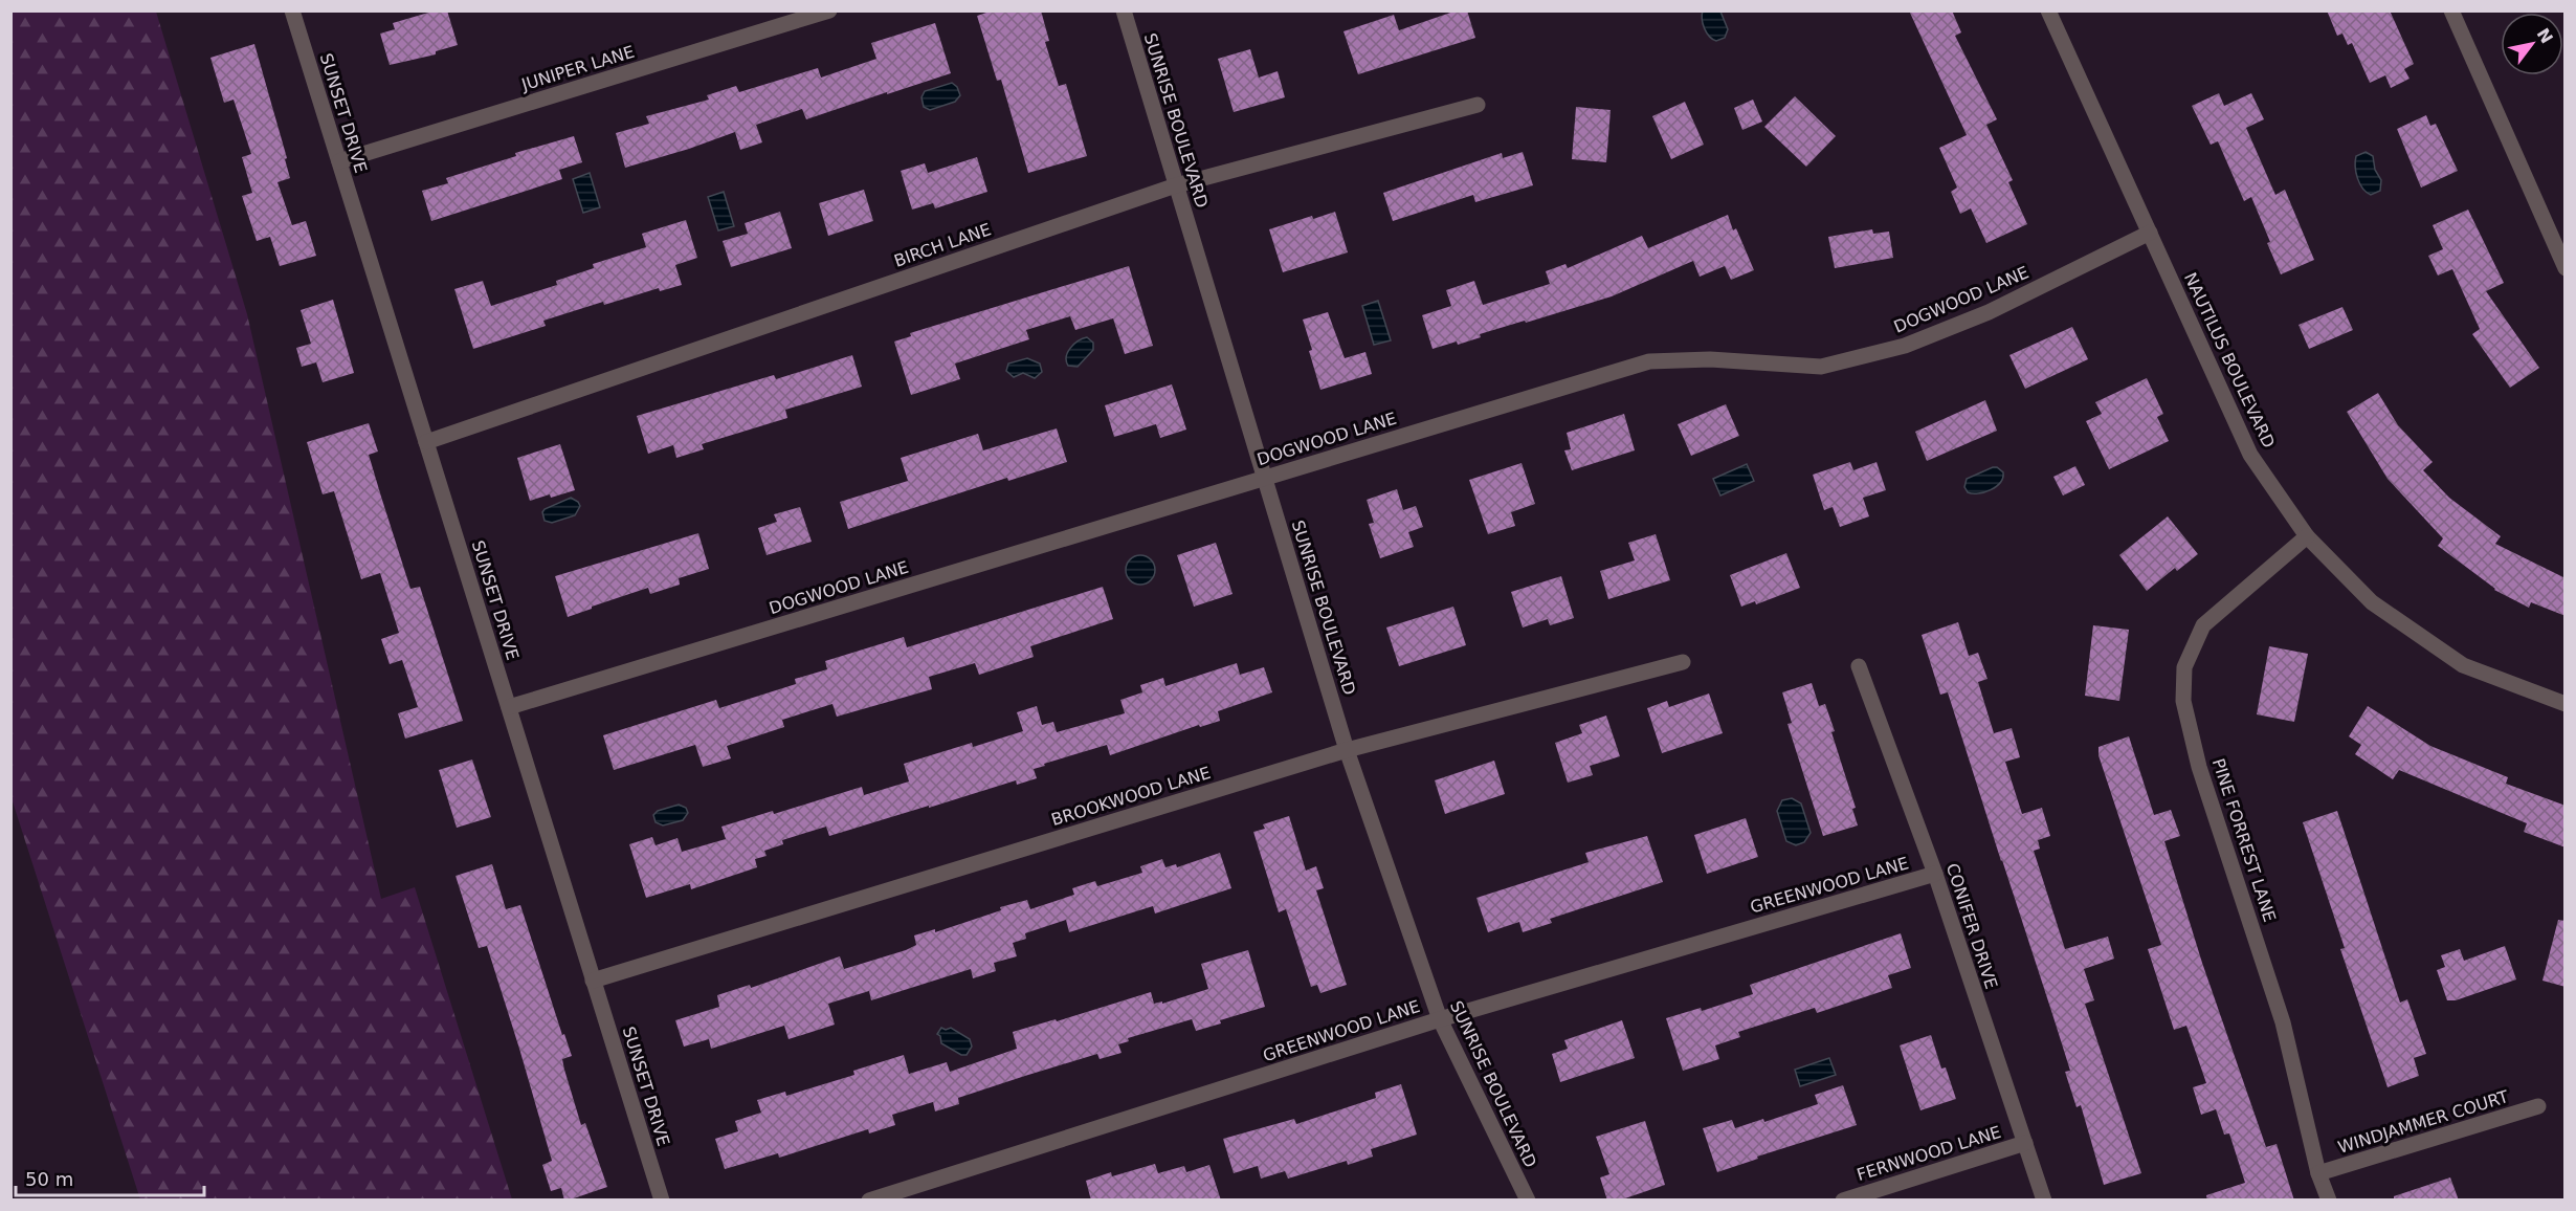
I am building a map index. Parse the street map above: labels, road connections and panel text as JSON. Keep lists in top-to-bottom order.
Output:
{
  "streets": {
    "street": [
      "JUNIPER LANE",
      "SUNSET DRIVE",
      "SUNRISE BOULEVARD",
      "BIRCH LANE",
      "DOGWOOD LANE",
      "NAUTILUS BOULEVARD",
      "BROOKWOOD LANE",
      "PINE FORREST LANE",
      "GREENWOOD LANE",
      "CONIFER DRIVE",
      "WINDJAMMER COURT",
      "FERNWOOD LANE"
    ]
  },
  "crossings": [
    ["JUNIPER LANE", "SUNSET DRIVE"],
    ["SUNSET DRIVE", "BIRCH LANE"],
    ["SUNSET DRIVE", "DOGWOOD LANE"],
    ["SUNSET DRIVE", "BROOKWOOD LANE"],
    ["SUNRISE BOULEVARD", "BIRCH LANE"],
    ["SUNRISE BOULEVARD", "DOGWOOD LANE"],
    ["SUNRISE BOULEVARD", "BROOKWOOD LANE"],
    ["SUNRISE BOULEVARD", "GREENWOOD LANE"],
    ["DOGWOOD LANE", "NAUTILUS BOULEVARD"],
    ["NAUTILUS BOULEVARD", "PINE FORREST LANE"],
    ["PINE FORREST LANE", "WINDJAMMER COURT"],
    ["GREENWOOD LANE", "CONIFER DRIVE"],
    ["CONIFER DRIVE", "FERNWOOD LANE"]
  ],
  "scale_bar": "50 m",
  "north": "top right"
}
